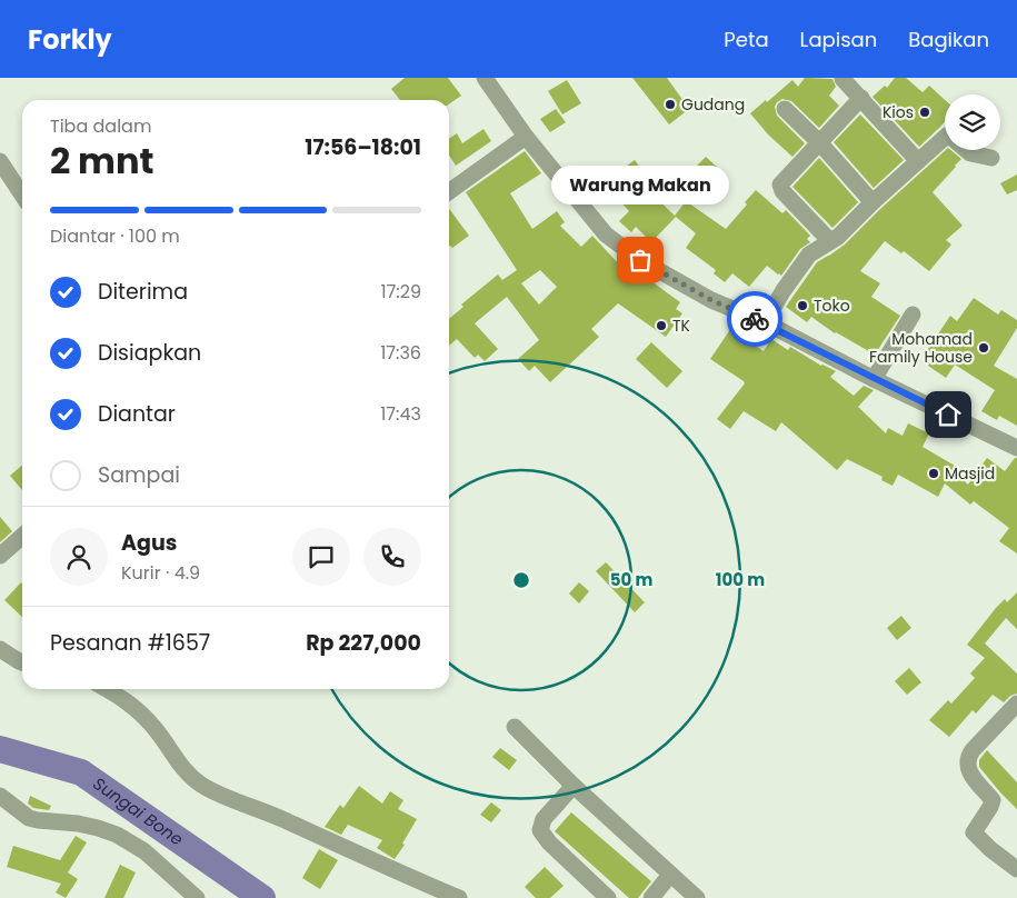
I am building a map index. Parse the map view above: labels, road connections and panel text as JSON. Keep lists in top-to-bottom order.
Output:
{
  "water": ["Sungai Bone"],
  "places": [
    "Gudang",
    "Kios",
    "Warung Makan",
    "Toko",
    "TK",
    "Mohamad Family House",
    "Masjid"
  ],
  "page": {
    "header": "Forkly",
    "nav": ["Peta", "Lapisan", "Bagikan"],
    "heading": ["2 mnt", "Tiba dalam", "17:56–18:01"],
    "panel": [
      "Agus",
      "Kurir · 4.9",
      "Pesanan #1657",
      "Rp 227,000"
    ],
    "bubble": "Warung Makan",
    "bar": "Diantar · 100 m",
    "list": [
      ["Diterima", "17:29"],
      ["Disiapkan", "17:36"],
      ["Diantar", "17:43"],
      "Sampai"
    ]
  },
  "rings": ["50 m", "100 m"]
}
